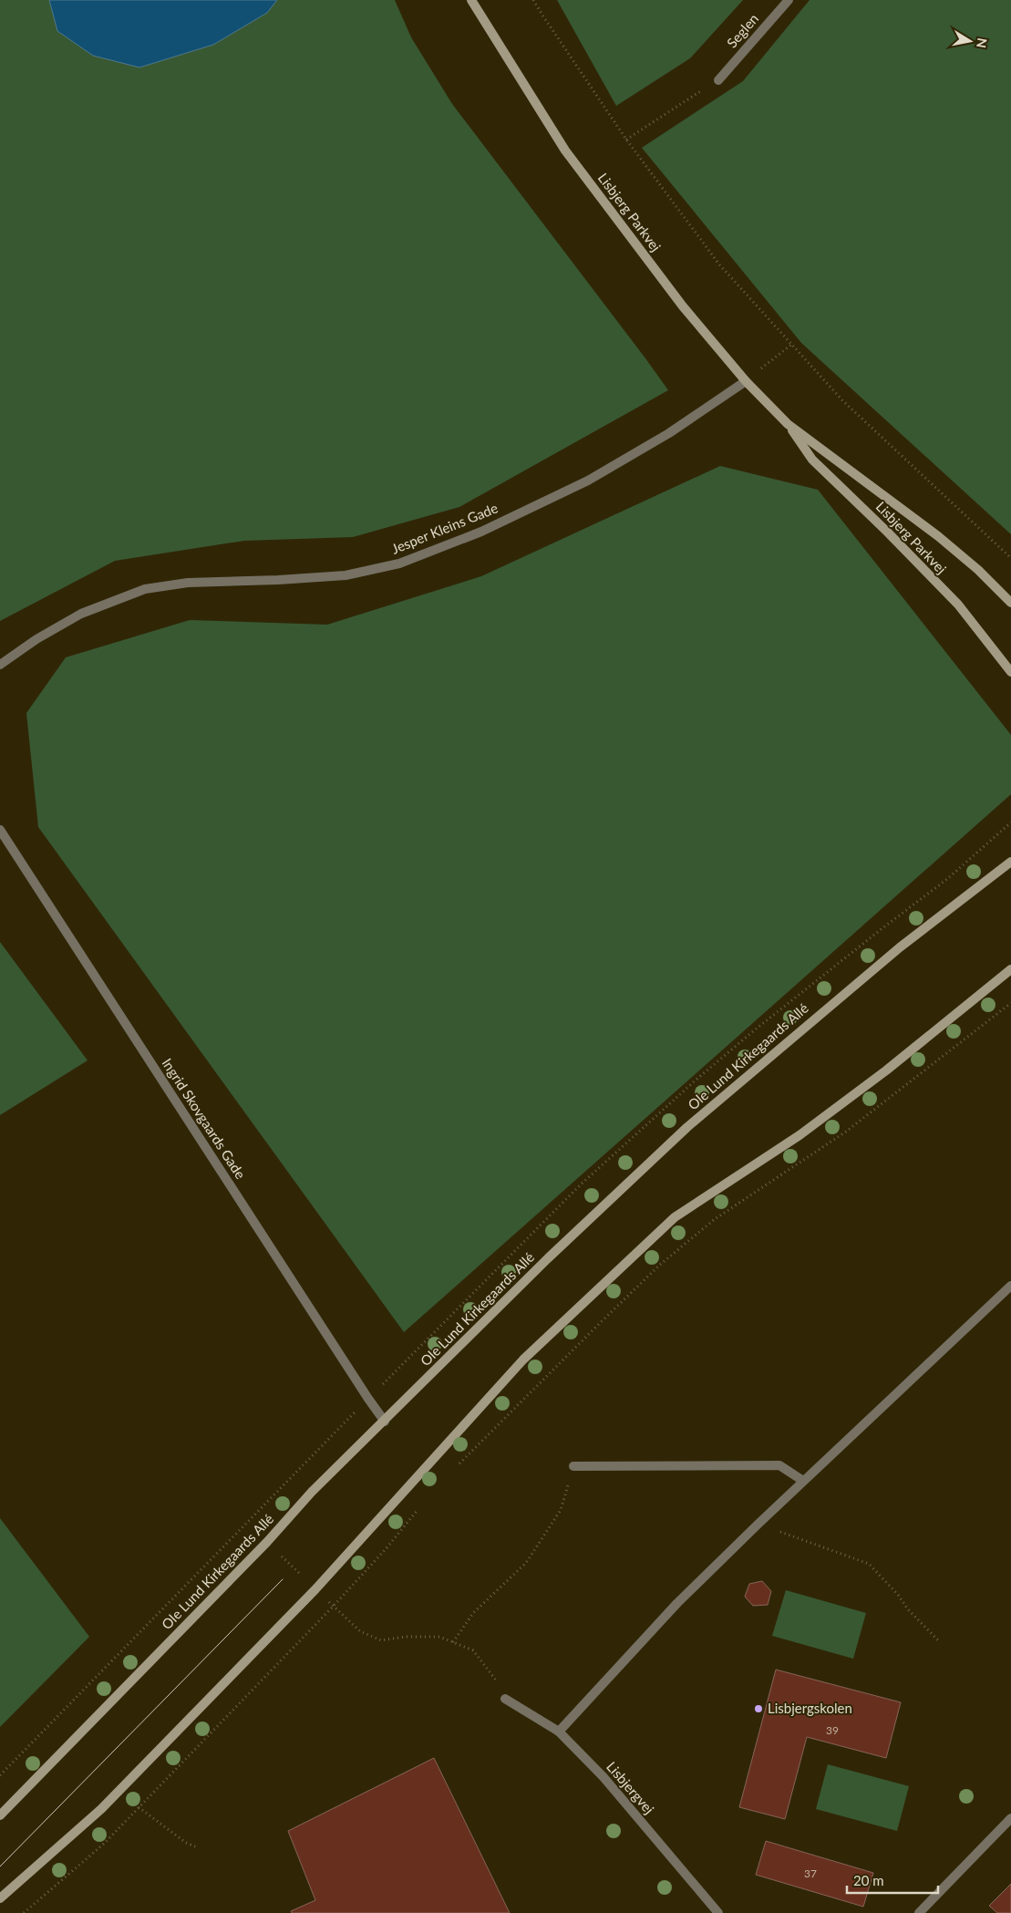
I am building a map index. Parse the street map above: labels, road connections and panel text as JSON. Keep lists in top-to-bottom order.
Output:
{
  "streets": {
    "street": [
      "Seglen",
      "Lisbjerg Parkvej",
      "Jesper Kleins Gade",
      "Ole Lund Kirkegaards Allé",
      "Ingrid Skovgaards Gade",
      "Lisbjergvej"
    ]
  },
  "crossings": [
    ["Lisbjerg Parkvej", "Jesper Kleins Gade"],
    ["Ole Lund Kirkegaards Allé", "Ingrid Skovgaards Gade"]
  ],
  "places": ["Lisbjergskolen"],
  "house_numbers": ["39", "37"],
  "scale_bar": "20 m",
  "north": "right"
}
